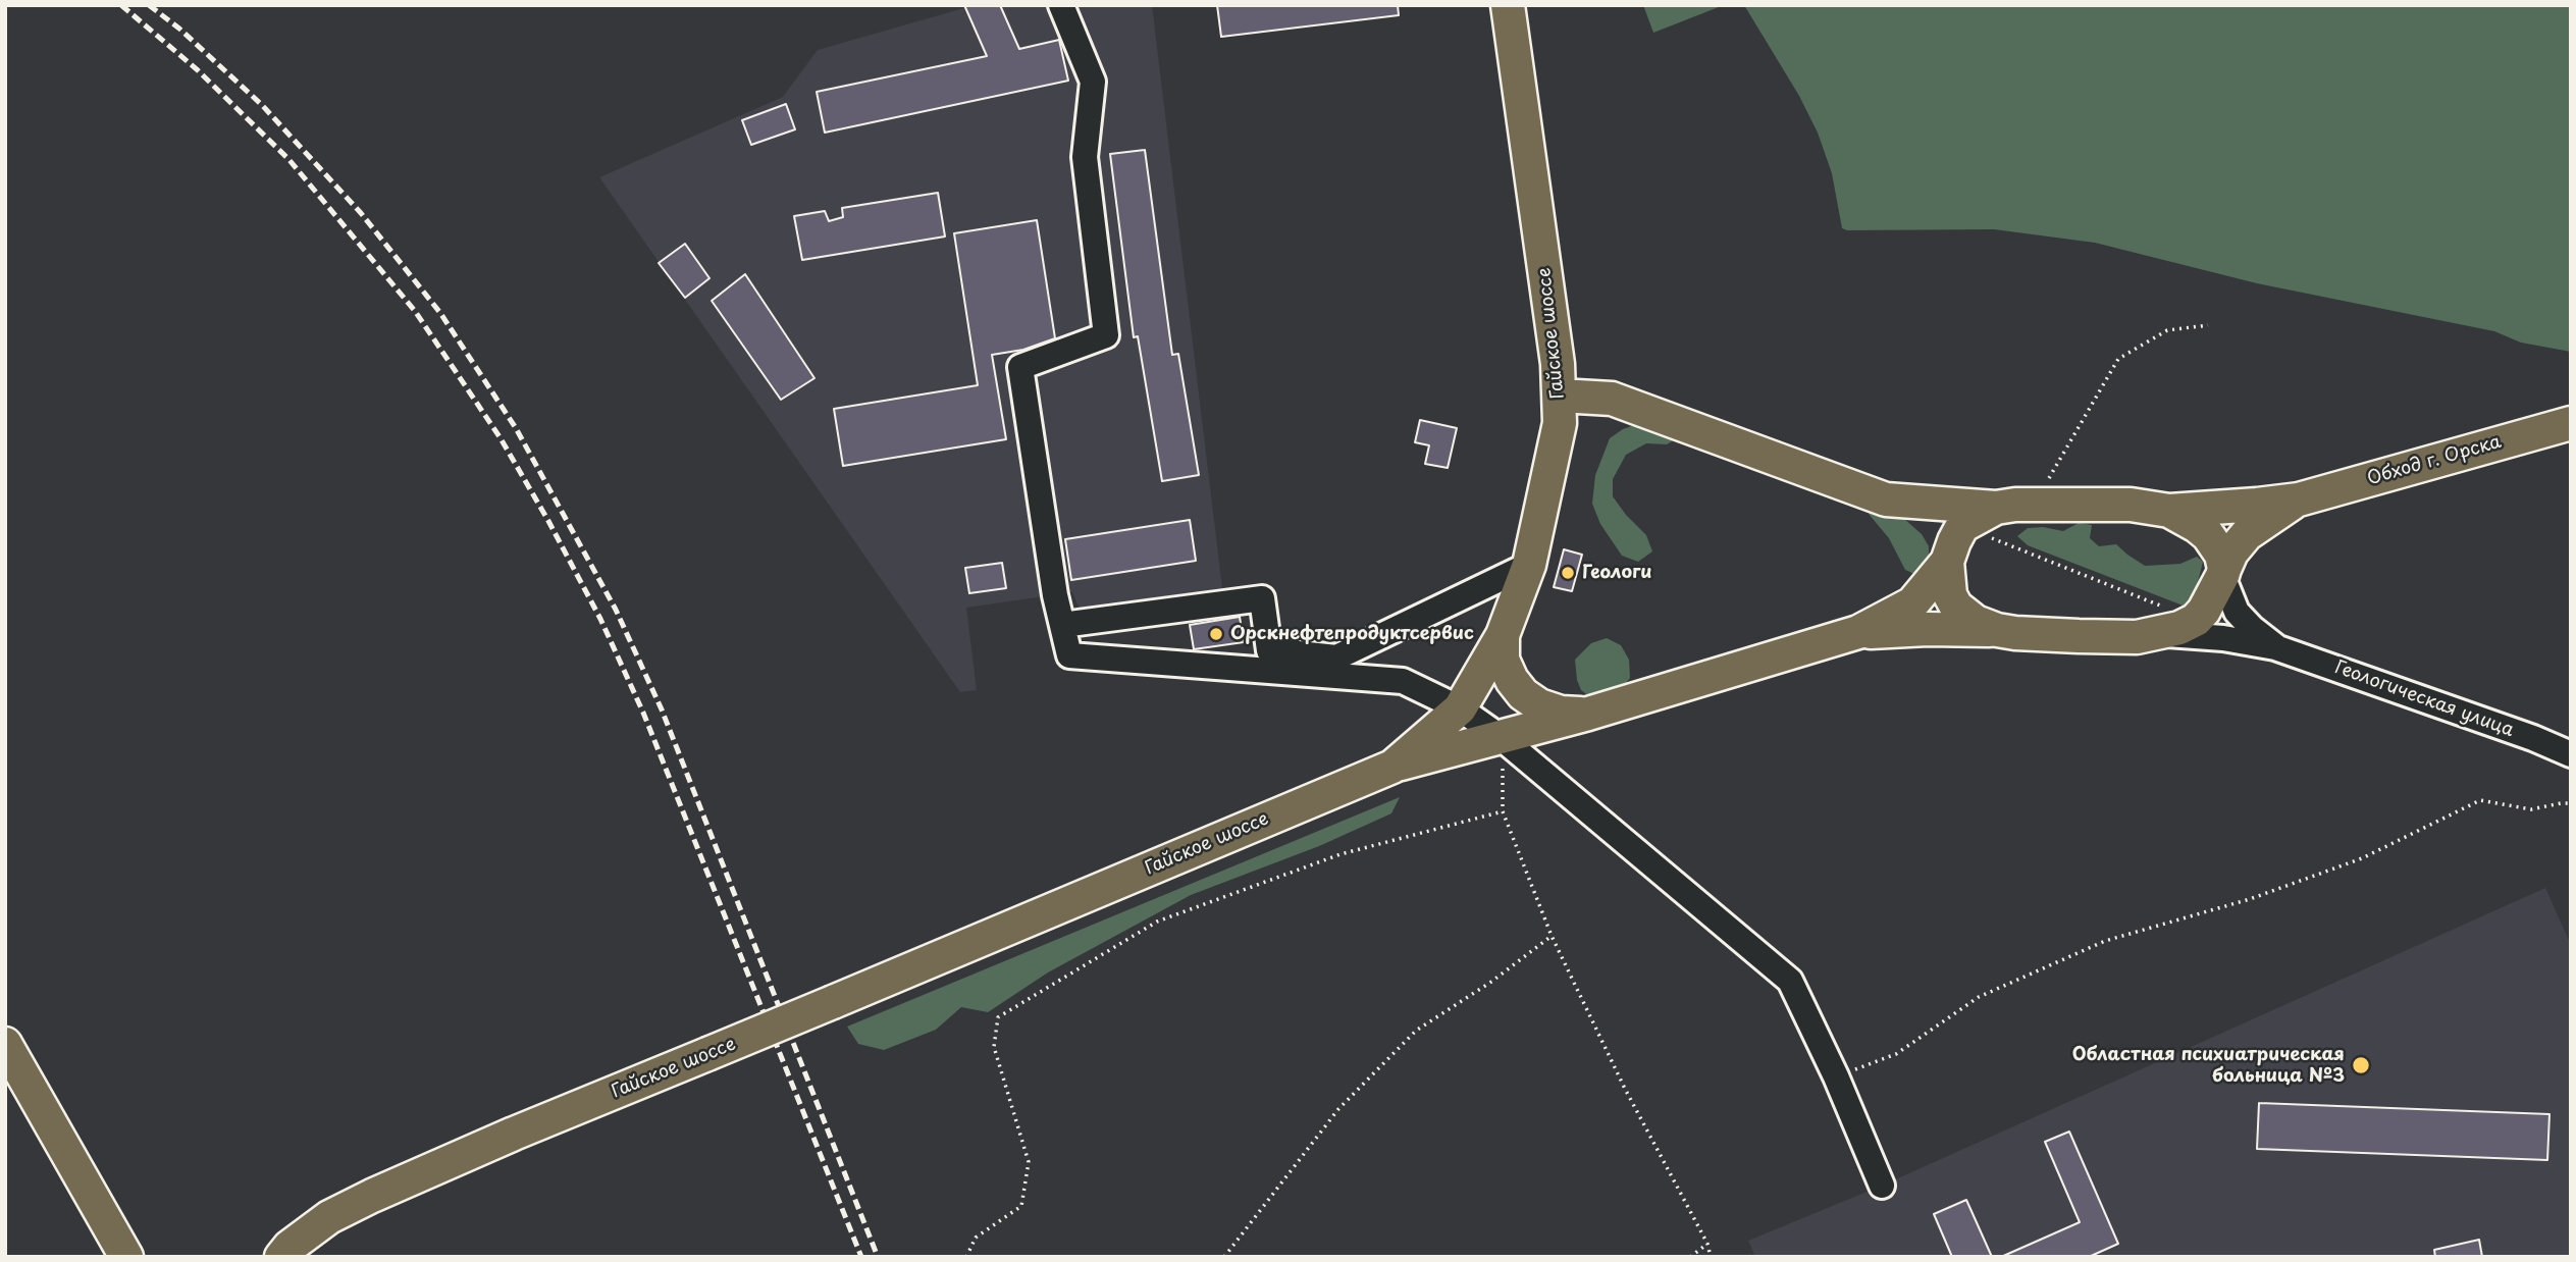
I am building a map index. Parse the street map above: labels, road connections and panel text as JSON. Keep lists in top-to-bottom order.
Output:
{
  "streets": {
    "main road": ["Гайское шоссе", "Обход г. Орска"],
    "street": ["Геологическая улица"]
  },
  "places": ["Геологи", "Орскнефтепродуктсервис", "Областная психиатрическая больница №3"]
}
